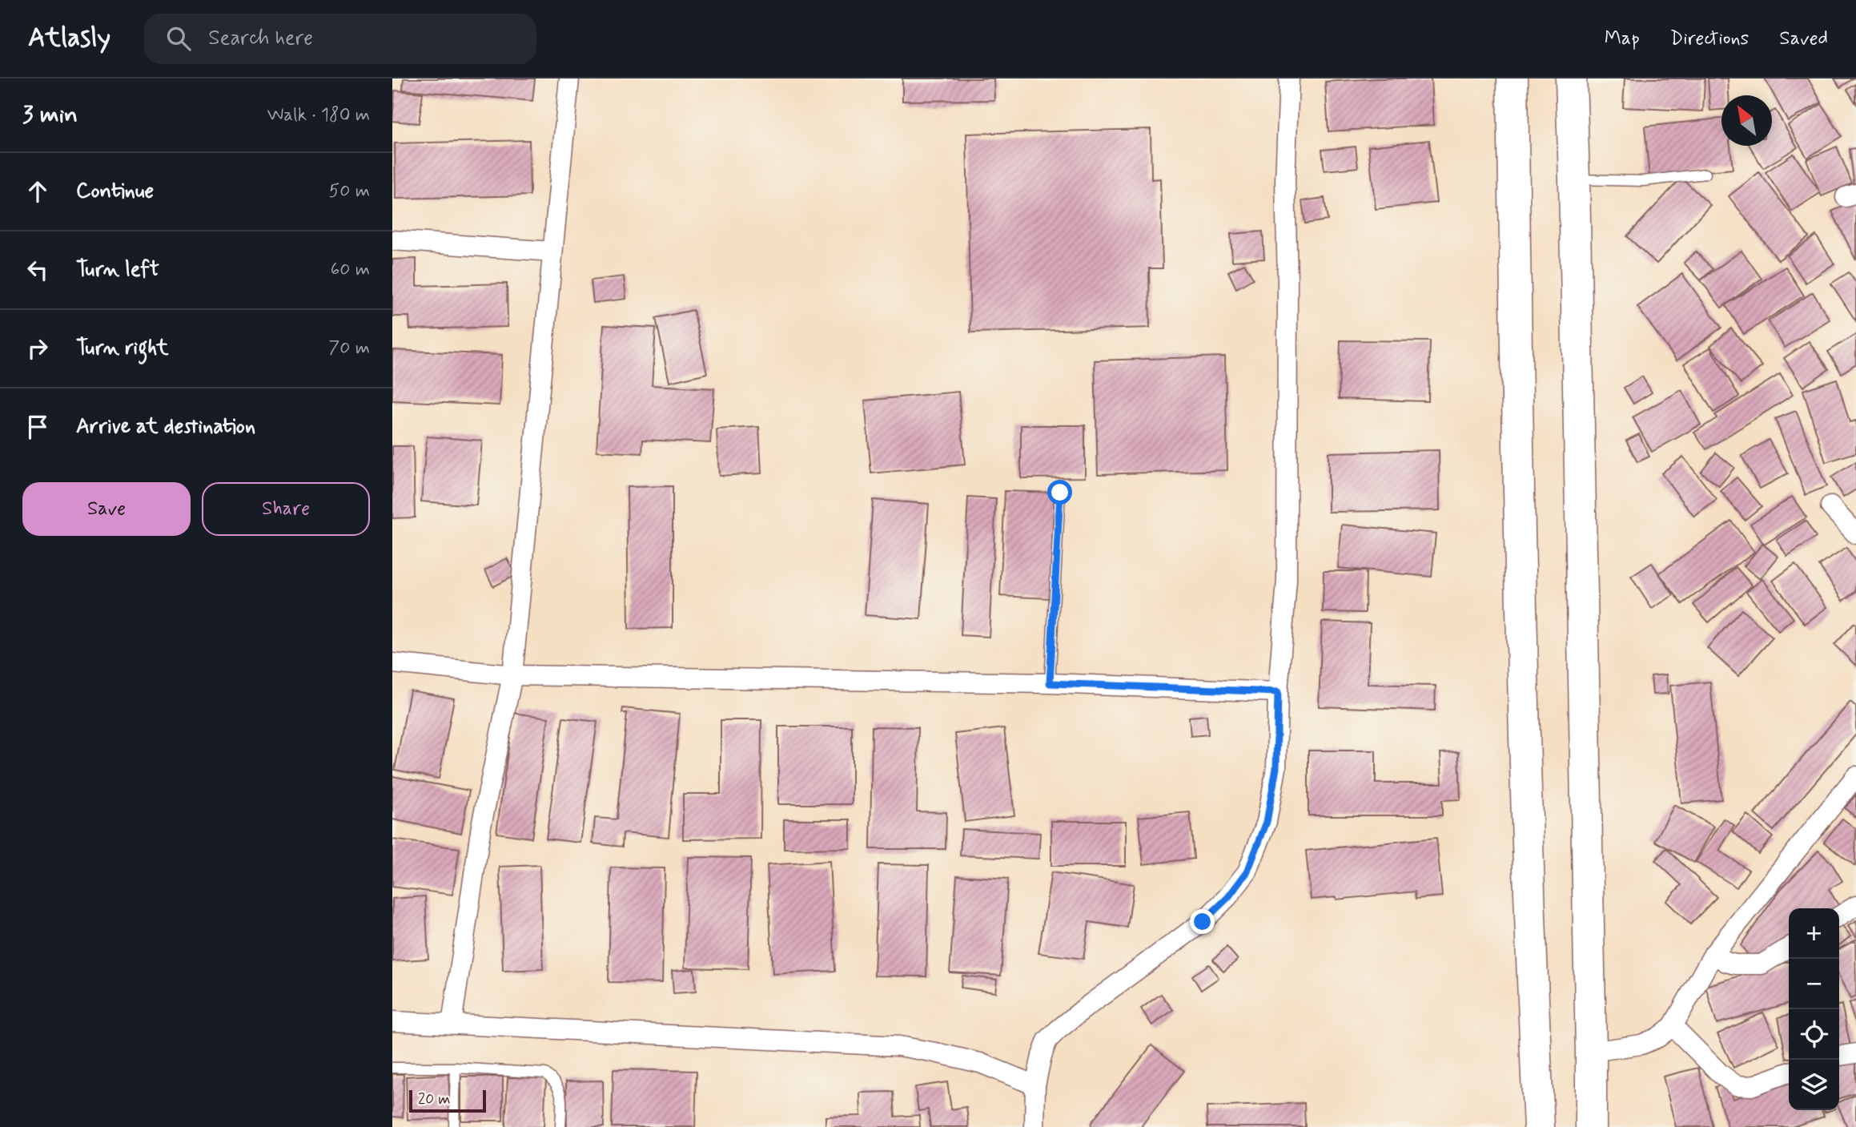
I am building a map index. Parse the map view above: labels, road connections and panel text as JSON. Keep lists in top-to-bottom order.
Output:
{
  "scale_bar": "20 m",
  "north": "top left",
  "page": {
    "header": "Atlasly",
    "search": "Search here",
    "nav": ["Map", "Directions", "Saved"],
    "heading": ["3 min", "Walk · 180 m"],
    "list": [
      ["Continue", "50 m"],
      ["Turn left", "60 m"],
      ["Turn right", "70 m"],
      "Arrive at destination"
    ],
    "buttons": ["Save", "Share"],
    "map_buttons": ["+", "−"],
    "scale": "20 m"
  }
}
